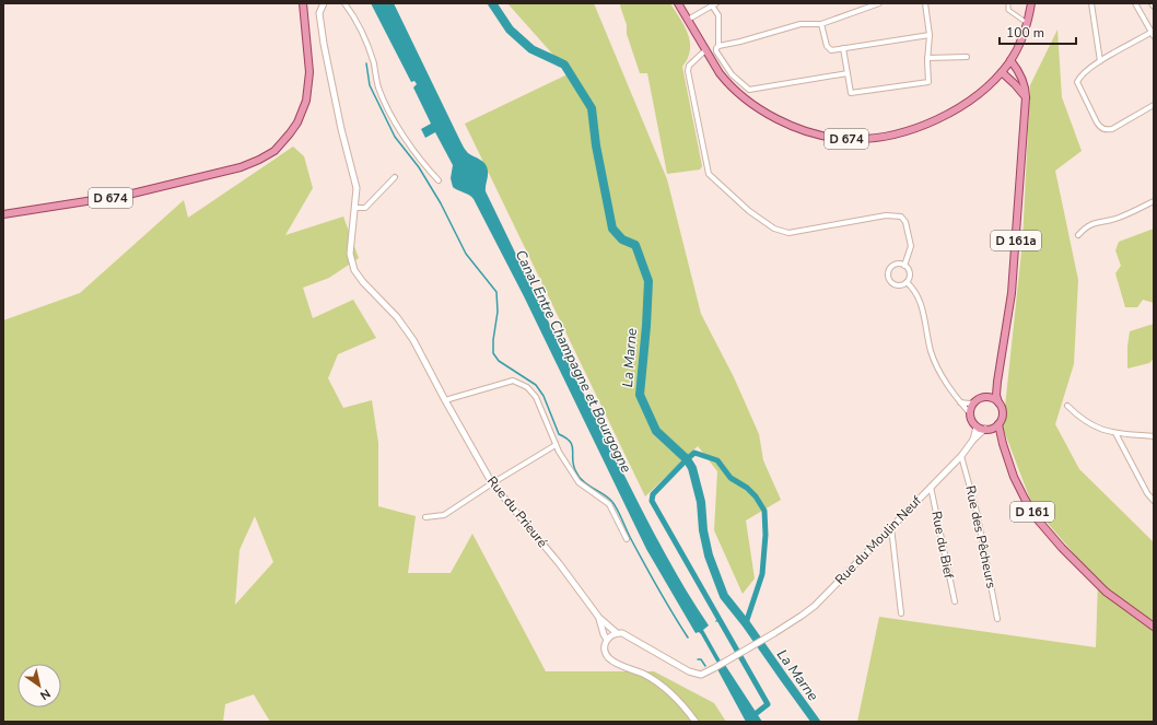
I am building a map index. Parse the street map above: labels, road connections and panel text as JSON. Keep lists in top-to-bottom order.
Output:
{
  "streets": {
    "main road": ["D 674", "D 161a", "D 161"],
    "street": [
      "Rue du Prieuré",
      "Rue des Pêcheurs",
      "Rue du Moulin Neuf",
      "Rue du Bief"
    ]
  },
  "crossings": [
    ["D 674", "D 161a"],
    ["D 161a", "D 161"],
    ["D 161a", "Rue du Moulin Neuf"],
    ["Rue du Prieuré", "Rue du Moulin Neuf"],
    ["D 161", "Rue du Moulin Neuf"],
    ["Rue des Pêcheurs", "Rue du Moulin Neuf"],
    ["Rue du Moulin Neuf", "Rue du Bief"]
  ],
  "water": ["La Marne", "Canal Entre Champagne et Bourgogne"],
  "scale_bar": "100 m",
  "north": "bottom right"
}
